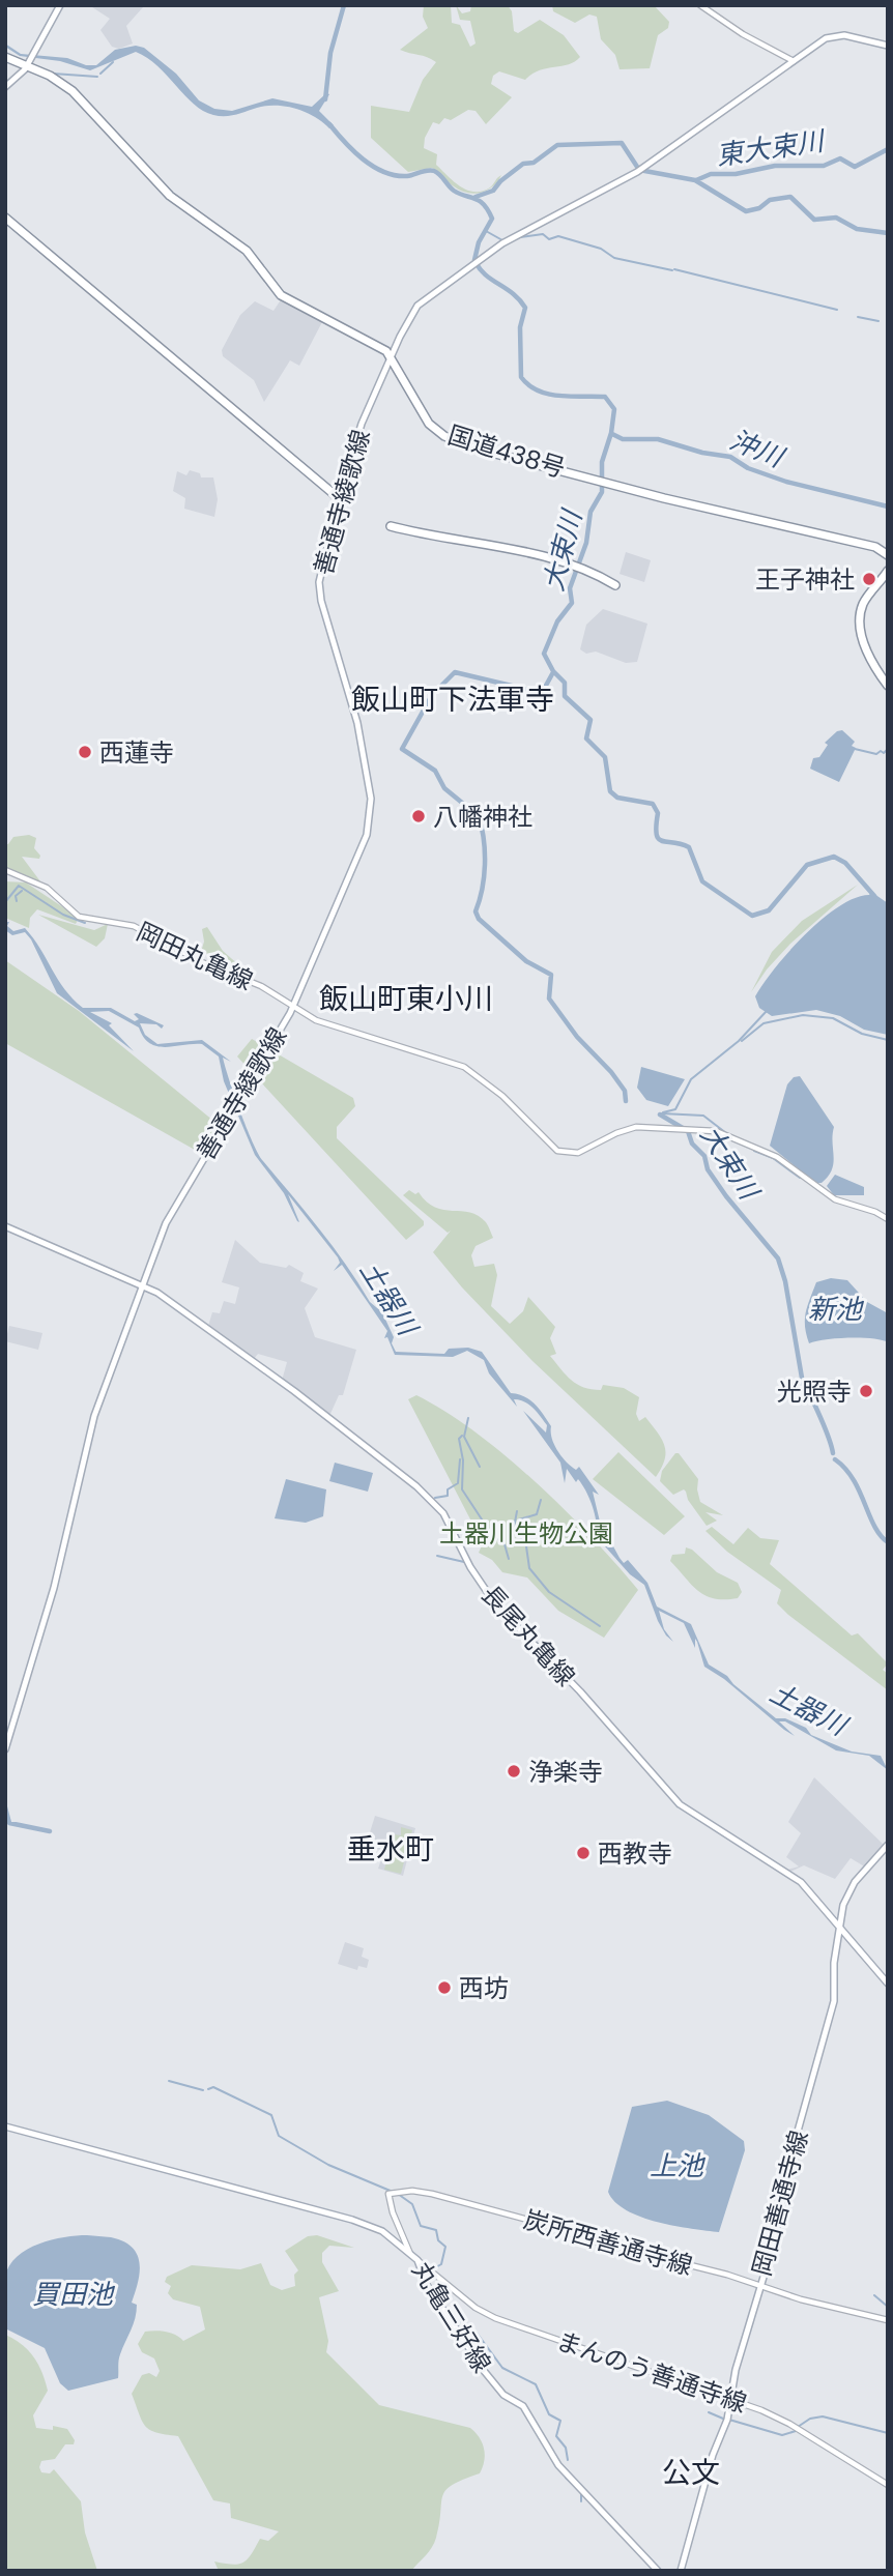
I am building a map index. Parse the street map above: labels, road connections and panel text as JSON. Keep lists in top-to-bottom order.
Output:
{
  "streets": {
    "highway": ["国道438号"],
    "main road": [
      "善通寺綾歌線",
      "岡田丸亀線",
      "長尾丸亀線",
      "岡田善通寺線",
      "炭所西善通寺線",
      "丸亀三好線",
      "まんのう善通寺線"
    ]
  },
  "crossings": [
    ["国道438号", "善通寺綾歌線"],
    ["善通寺綾歌線", "岡田丸亀線"],
    ["善通寺綾歌線", "長尾丸亀線"],
    ["長尾丸亀線", "岡田善通寺線"],
    ["岡田善通寺線", "炭所西善通寺線"],
    ["岡田善通寺線", "まんのう善通寺線"],
    ["炭所西善通寺線", "丸亀三好線"],
    ["丸亀三好線", "まんのう善通寺線"]
  ],
  "districts": [
    "飯山町下法軍寺",
    "飯山町東小川",
    "垂水町",
    "公文"
  ],
  "water": [
    "東大束川",
    "沖川",
    "大束川",
    "土器川",
    "新池",
    "上池",
    "買田池"
  ],
  "parks": ["土器川生物公園"],
  "places": [
    "王子神社",
    "西蓮寺",
    "八幡神社",
    "光照寺",
    "浄楽寺",
    "西教寺",
    "西坊"
  ]
}
